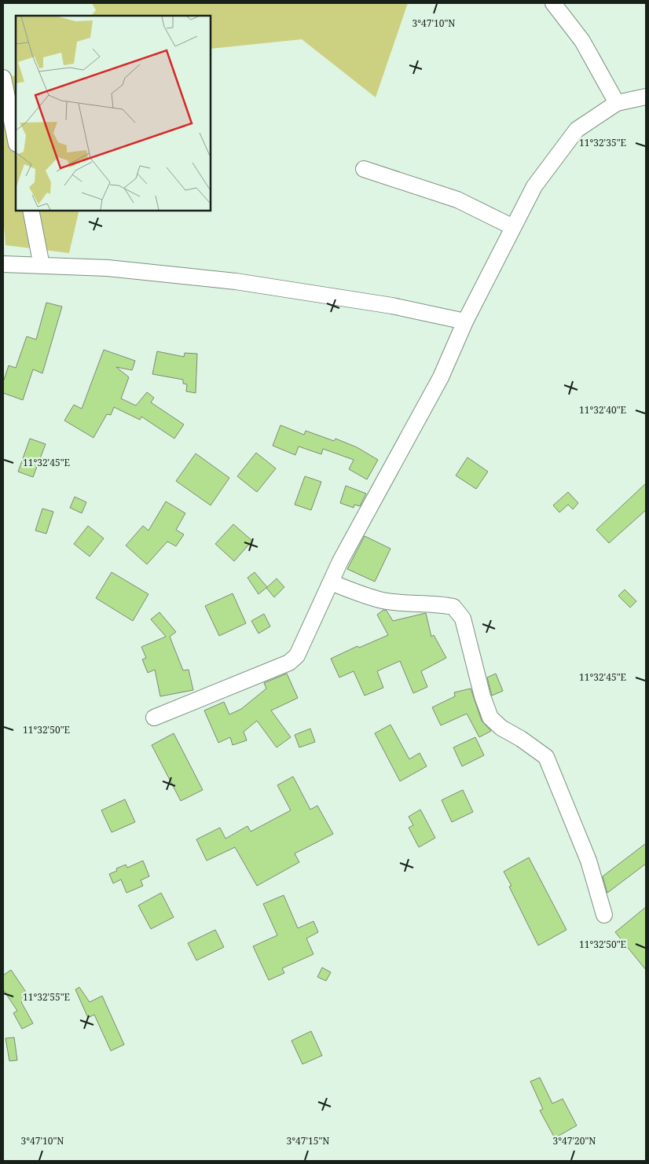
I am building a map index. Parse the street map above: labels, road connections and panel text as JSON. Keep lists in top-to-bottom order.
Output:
{
  "coordinates": [
    "3°47'10\"N",
    "11°32'35\"E",
    "11°32'40\"E",
    "11°32'45\"E",
    "11°32'50\"E",
    "11°32'55\"E",
    "3°47'15\"N",
    "3°47'20\"N"
  ]
}
